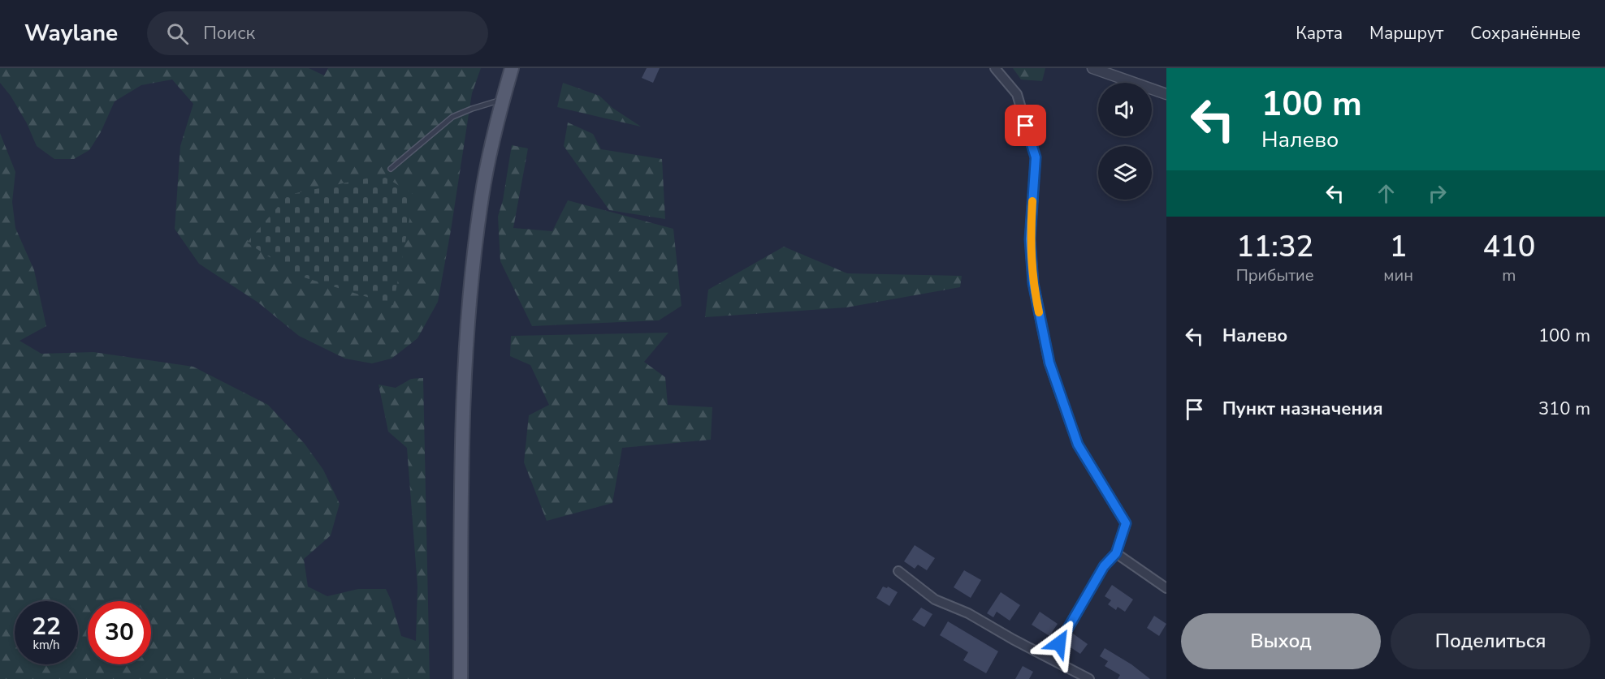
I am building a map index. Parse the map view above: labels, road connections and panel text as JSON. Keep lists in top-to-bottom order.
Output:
{
  "page": {
    "header": "Waylane",
    "search": "Поиск",
    "nav": ["Карта", "Маршрут", "Сохранённые"],
    "turn": ["100 m", "Налево"],
    "eta": [
      "11:32",
      "Прибытие",
      "1",
      "мин",
      "410",
      "m"
    ],
    "list": [
      {
        "name": "Налево",
        "value": "100 m"
      },
      {
        "name": "Пункт назначения",
        "value": "310 m"
      }
    ],
    "speed": "22 km/h",
    "limit": "30",
    "buttons": ["Выход", "Поделиться"]
  }
}
